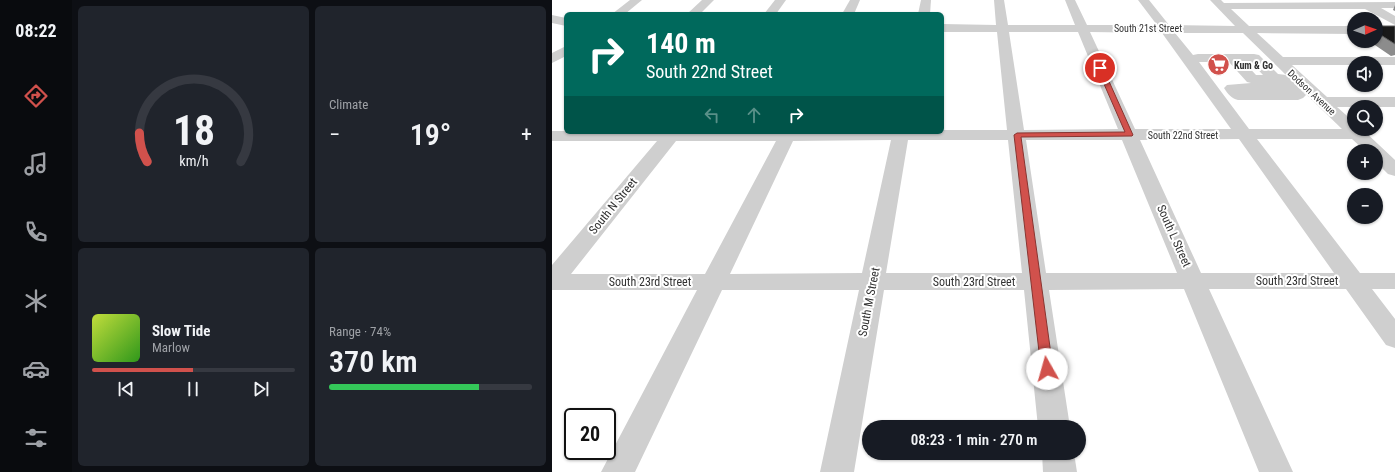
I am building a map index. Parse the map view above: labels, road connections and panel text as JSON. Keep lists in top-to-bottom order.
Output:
{
  "streets": {
    "street": [
      "South 21st Street",
      "Dodson Avenue",
      "South 22nd Street",
      "South N Street",
      "South L Street",
      "South 23rd Street",
      "South M Street"
    ]
  },
  "crossings": [
    ["South 21st Street", "Dodson Avenue"],
    ["South 21st Street", "South L Street"],
    ["South 22nd Street", "South N Street"],
    ["South 22nd Street", "South L Street"],
    ["South 22nd Street", "South M Street"],
    ["South N Street", "South 23rd Street"],
    ["South L Street", "South 23rd Street"],
    ["South 23rd Street", "South M Street"]
  ],
  "places": {
    "supermarket": ["Kum & Go"]
  },
  "north": "right",
  "page": {
    "tabs": "08:22",
    "tile": [
      "Climate",
      ["Range · 74%", "370 km"]
    ],
    "map_buttons": ["+", "−"],
    "turn": ["140 m", "South 22nd Street"],
    "heat": ["−", "19°", "+"],
    "song": ["Slow Tide", "Marlow"],
    "limit": "20",
    "trip": "08:23 · 1 min · 270 m",
    "gauge": ["18", "km/h"]
  }
}
